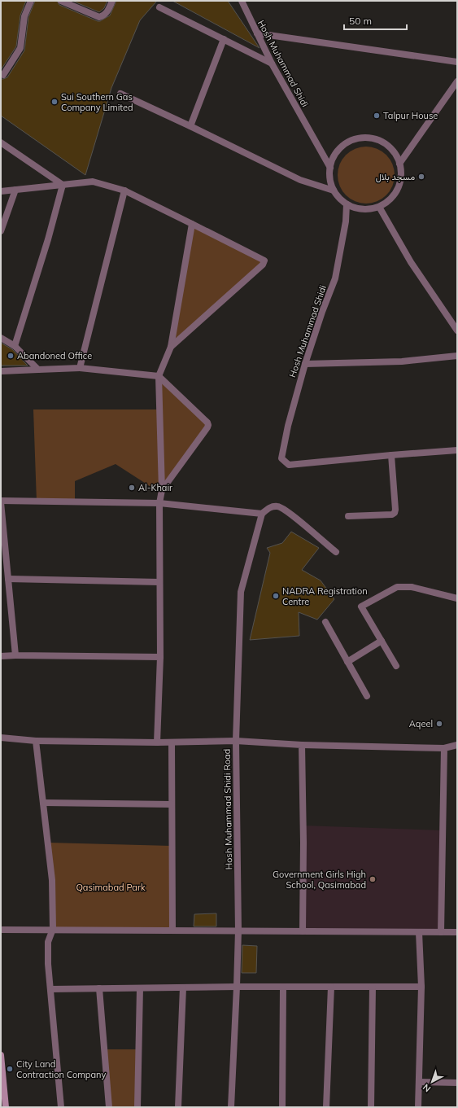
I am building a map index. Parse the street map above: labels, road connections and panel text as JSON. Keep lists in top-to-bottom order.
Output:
{
  "streets": {
    "street": ["Hosh Muhammad Shidi", "Hosh Muhammad Shidi Road"]
  },
  "parks": ["Qasimabad Park"],
  "places": [
    "Sui Southern Gas Company Limited",
    "Talpur House",
    "مسجد بلال",
    "Abandoned Office",
    "Al-Khair",
    "NADRA Registration Centre",
    "Aqeel",
    "Government Girls High School, Qasimabad",
    "City Land Contraction Company"
  ],
  "scale_bar": "50 m",
  "north": "bottom left"
}
